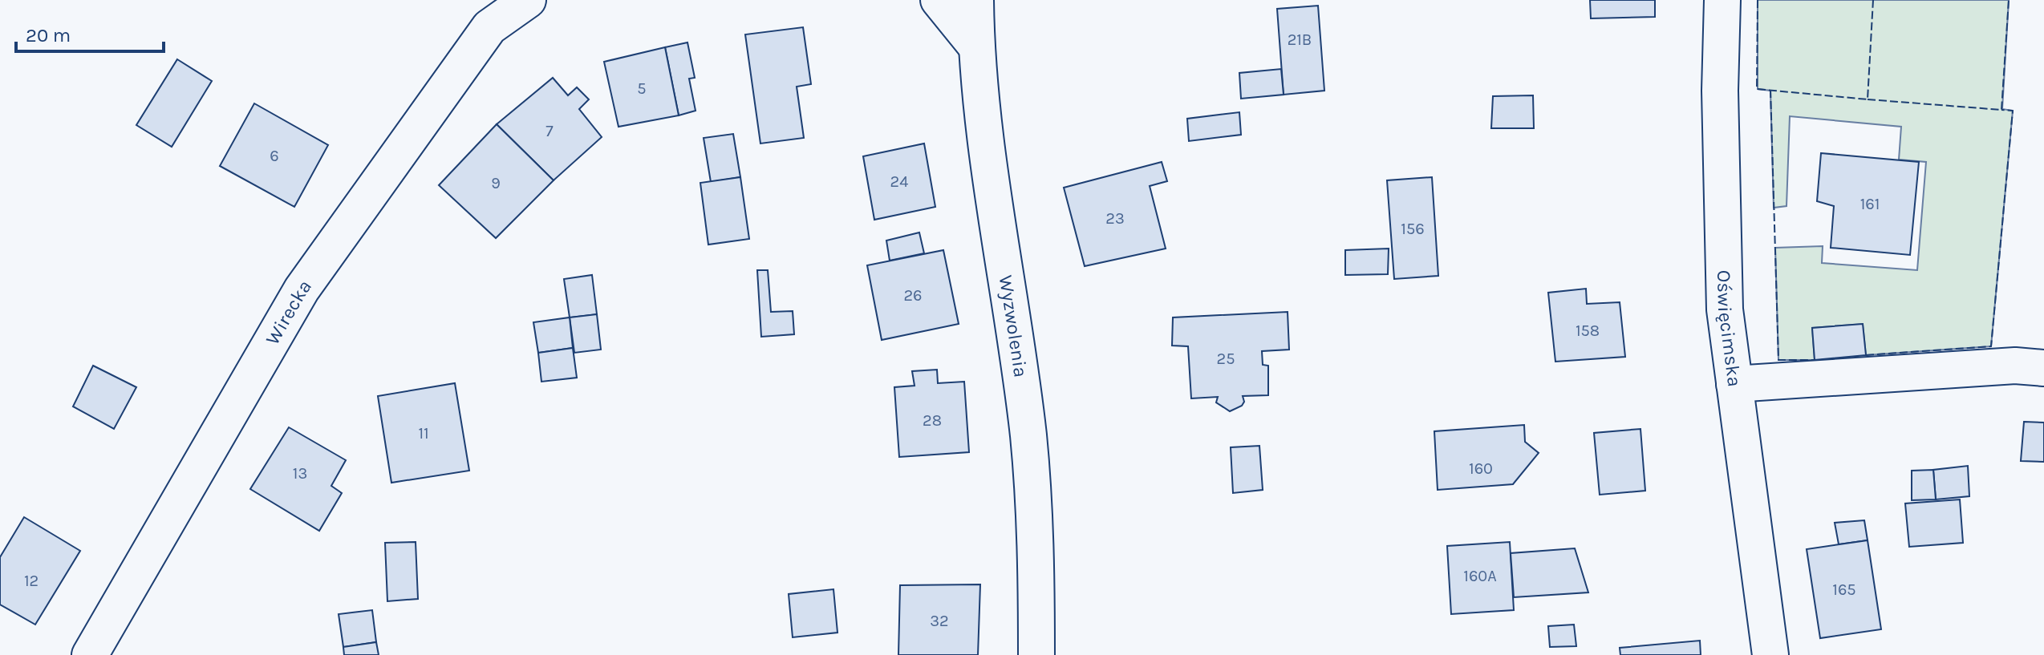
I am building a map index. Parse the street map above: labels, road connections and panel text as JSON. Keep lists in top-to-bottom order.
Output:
{
  "streets": {
    "street": ["Wirecka", "Wyzwolenia", "Oświęcimska"]
  },
  "house_numbers": [
    "21B",
    "5",
    "7",
    "6",
    "24",
    "9",
    "161",
    "23",
    "156",
    "26",
    "158",
    "25",
    "28",
    "11",
    "160",
    "13",
    "160A",
    "12",
    "165",
    "32"
  ],
  "scale_bar": "20 m"
}
